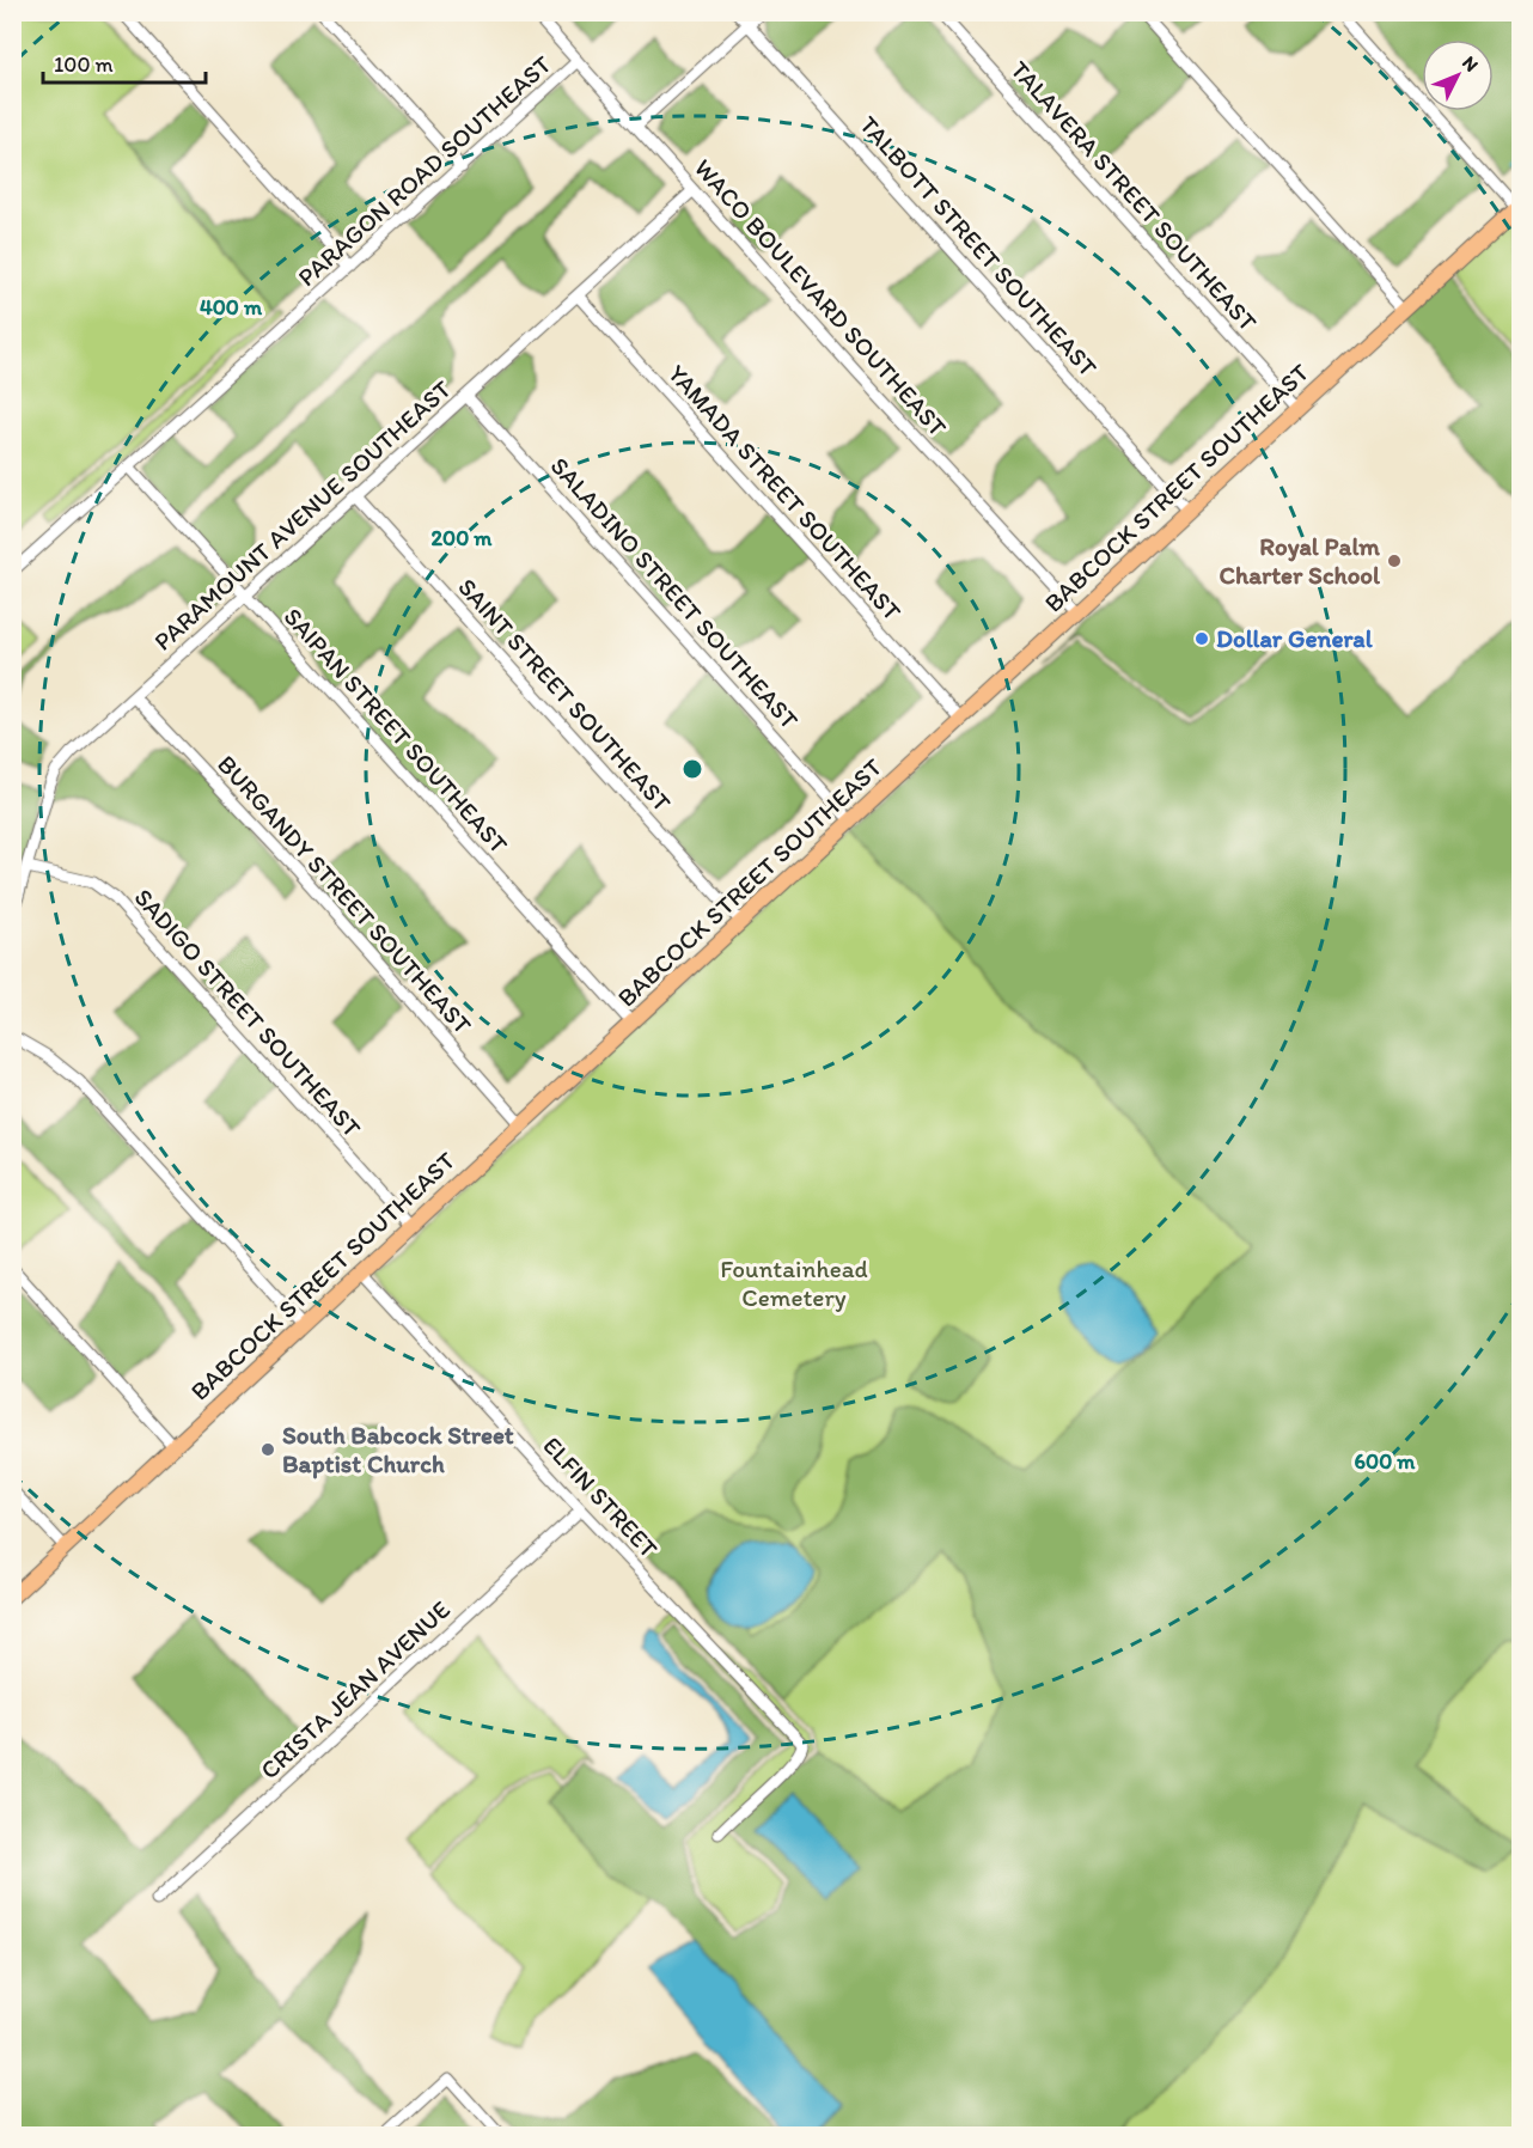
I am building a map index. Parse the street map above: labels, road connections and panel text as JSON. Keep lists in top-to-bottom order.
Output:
{
  "streets": {
    "main road": ["BABCOCK STREET SOUTHEAST"],
    "street": [
      "PARAGON ROAD SOUTHEAST",
      "TALAVERA STREET SOUTHEAST",
      "TALBOTT STREET SOUTHEAST",
      "WACO BOULEVARD SOUTHEAST",
      "YAMADA STREET SOUTHEAST",
      "PARAMOUNT AVENUE SOUTHEAST",
      "SALADINO STREET SOUTHEAST",
      "SAINT STREET SOUTHEAST",
      "SAIPAN STREET SOUTHEAST",
      "BURGANDY STREET SOUTHEAST",
      "SADIGO STREET SOUTHEAST",
      "ELFIN STREET",
      "CRISTA JEAN AVENUE"
    ]
  },
  "crossings": [
    ["PARAGON ROAD SOUTHEAST", "WACO BOULEVARD SOUTHEAST"],
    ["PARAGON ROAD SOUTHEAST", "SAIPAN STREET SOUTHEAST"],
    ["TALAVERA STREET SOUTHEAST", "BABCOCK STREET SOUTHEAST"],
    ["TALBOTT STREET SOUTHEAST", "BABCOCK STREET SOUTHEAST"],
    ["WACO BOULEVARD SOUTHEAST", "BABCOCK STREET SOUTHEAST"],
    ["WACO BOULEVARD SOUTHEAST", "PARAMOUNT AVENUE SOUTHEAST"],
    ["BABCOCK STREET SOUTHEAST", "YAMADA STREET SOUTHEAST"],
    ["BABCOCK STREET SOUTHEAST", "SALADINO STREET SOUTHEAST"],
    ["BABCOCK STREET SOUTHEAST", "SAINT STREET SOUTHEAST"],
    ["BABCOCK STREET SOUTHEAST", "SAIPAN STREET SOUTHEAST"],
    ["BABCOCK STREET SOUTHEAST", "BURGANDY STREET SOUTHEAST"],
    ["BABCOCK STREET SOUTHEAST", "SADIGO STREET SOUTHEAST"],
    ["BABCOCK STREET SOUTHEAST", "ELFIN STREET"],
    ["YAMADA STREET SOUTHEAST", "PARAMOUNT AVENUE SOUTHEAST"],
    ["PARAMOUNT AVENUE SOUTHEAST", "SALADINO STREET SOUTHEAST"],
    ["PARAMOUNT AVENUE SOUTHEAST", "SAINT STREET SOUTHEAST"],
    ["PARAMOUNT AVENUE SOUTHEAST", "SAIPAN STREET SOUTHEAST"],
    ["PARAMOUNT AVENUE SOUTHEAST", "BURGANDY STREET SOUTHEAST"],
    ["PARAMOUNT AVENUE SOUTHEAST", "SADIGO STREET SOUTHEAST"],
    ["ELFIN STREET", "CRISTA JEAN AVENUE"]
  ],
  "parks": ["Fountainhead Cemetery"],
  "places": ["Royal Palm Charter School", "Dollar General", "South Babcock Street Baptist Church"],
  "scale_bar": "100 m",
  "north": "top right",
  "rings": ["400 m", "200 m", "600 m"]
}
